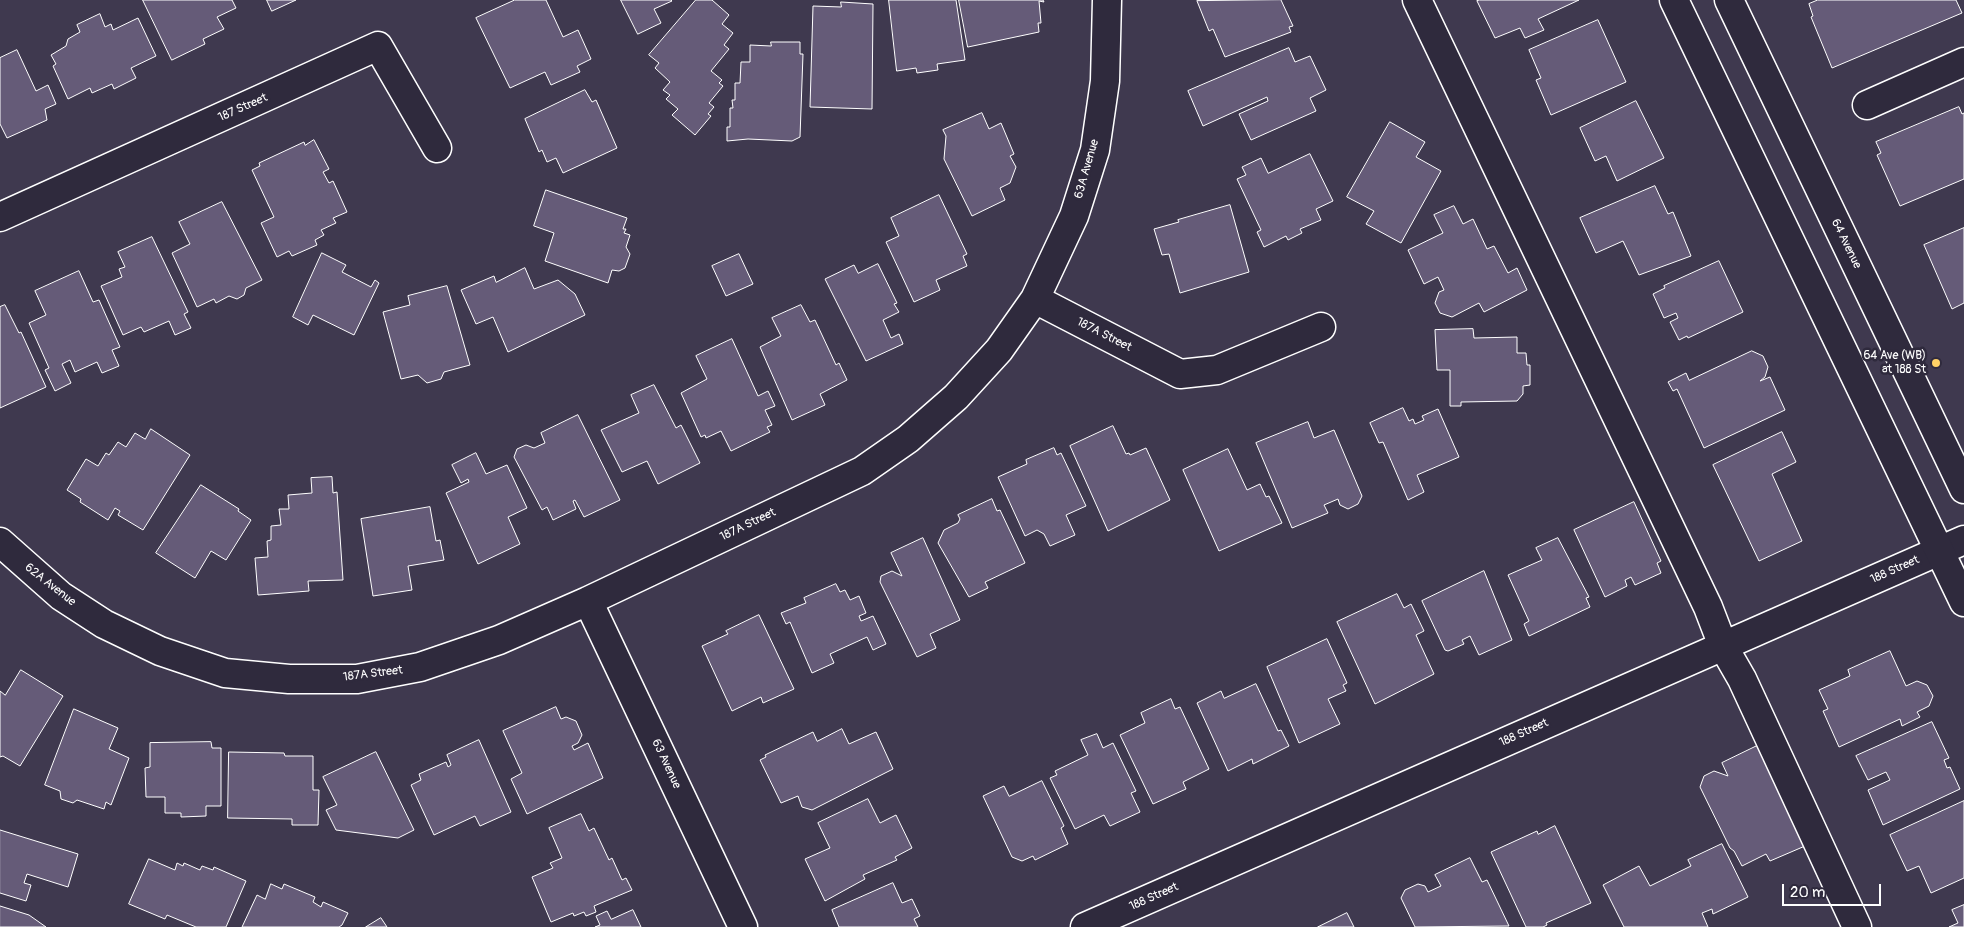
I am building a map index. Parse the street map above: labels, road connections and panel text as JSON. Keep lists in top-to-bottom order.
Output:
{
  "streets": {
    "street": [
      "187 Street",
      "63A Avenue",
      "64 Avenue",
      "187A Street",
      "188 Street",
      "62A Avenue",
      "63 Avenue"
    ]
  },
  "crossings": [
    ["63A Avenue", "187A Street"],
    ["187A Street", "62A Avenue"],
    ["187A Street", "63 Avenue"]
  ],
  "places": ["64 Ave (WB) at 188 St"],
  "scale_bar": "20 m"
}
